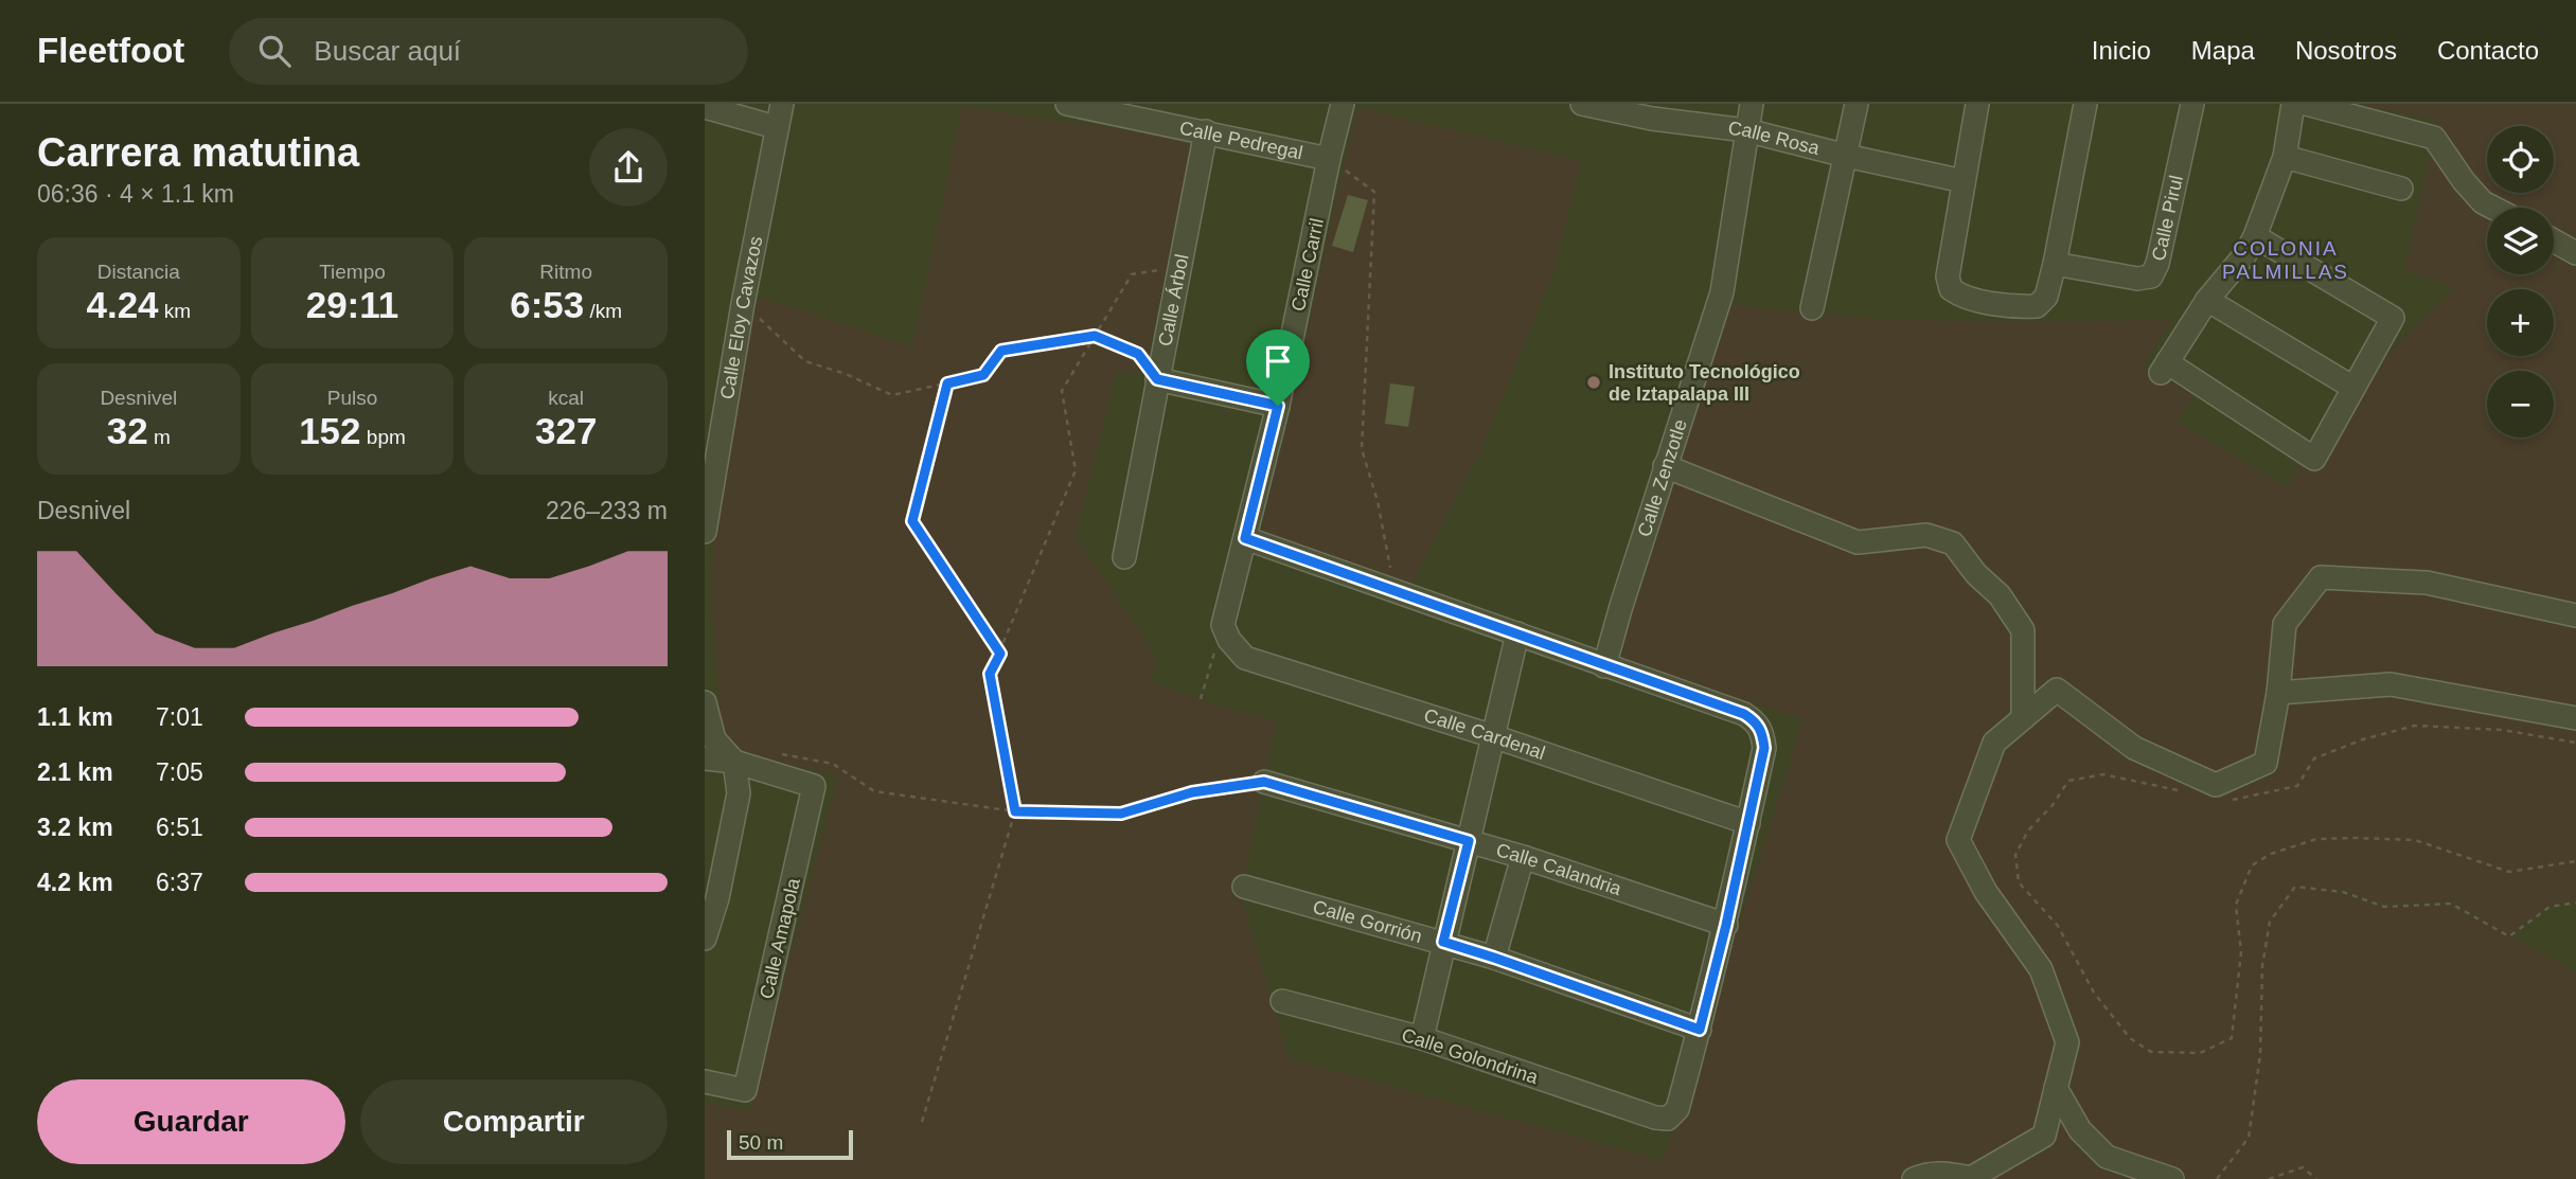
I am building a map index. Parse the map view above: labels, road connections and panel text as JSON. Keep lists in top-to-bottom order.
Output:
{
  "streets": {
    "street": [
      "Calle Rosa",
      "Calle Pedregal",
      "Calle Pirul",
      "Calle Carril",
      "Calle Árbol",
      "Calle Eloy Cavazos",
      "Calle Zenzotle",
      "Calle Cardenal",
      "Calle Calandria",
      "Calle Gorrión",
      "Calle Amapola",
      "Calle Golondrina"
    ]
  },
  "crossings": [
    ["Calle Rosa", "Calle Zenzotle"],
    ["Calle Pedregal", "Calle Carril"],
    ["Calle Pedregal", "Calle Árbol"],
    ["Calle Carril", "Calle Cardenal"],
    ["Calle Gorrión", "Calle Golondrina"]
  ],
  "districts": ["COLONIA PALMILLAS"],
  "places": ["Instituto Tecnológico de Iztapalapa III"],
  "scale_bar": "50 m",
  "page": {
    "header": "Fleetfoot",
    "search": "Buscar aquí",
    "nav": [
      "Inicio",
      "Mapa",
      "Nosotros",
      "Contacto"
    ],
    "heading": ["Carrera matutina", "06:36 · 4 × 1.1 km"],
    "map_buttons": ["+", "−"],
    "stats": [
      ["Distancia", "4.24 km"],
      ["Tiempo", "29:11"],
      ["Ritmo", "6:53 /km"],
      ["Desnivel", "32 m"],
      ["Pulso", "152 bpm"],
      ["kcal", "327"]
    ],
    "chart": ["Desnivel", "226–233 m"],
    "list": [
      {
        "name": "1.1 km",
        "note": "7:01"
      },
      {
        "name": "2.1 km",
        "note": "7:05"
      },
      {
        "name": "3.2 km",
        "note": "6:51"
      },
      {
        "name": "4.2 km",
        "note": "6:37"
      }
    ],
    "buttons": ["Guardar", "Compartir"],
    "scale": "50 m"
  }
}
